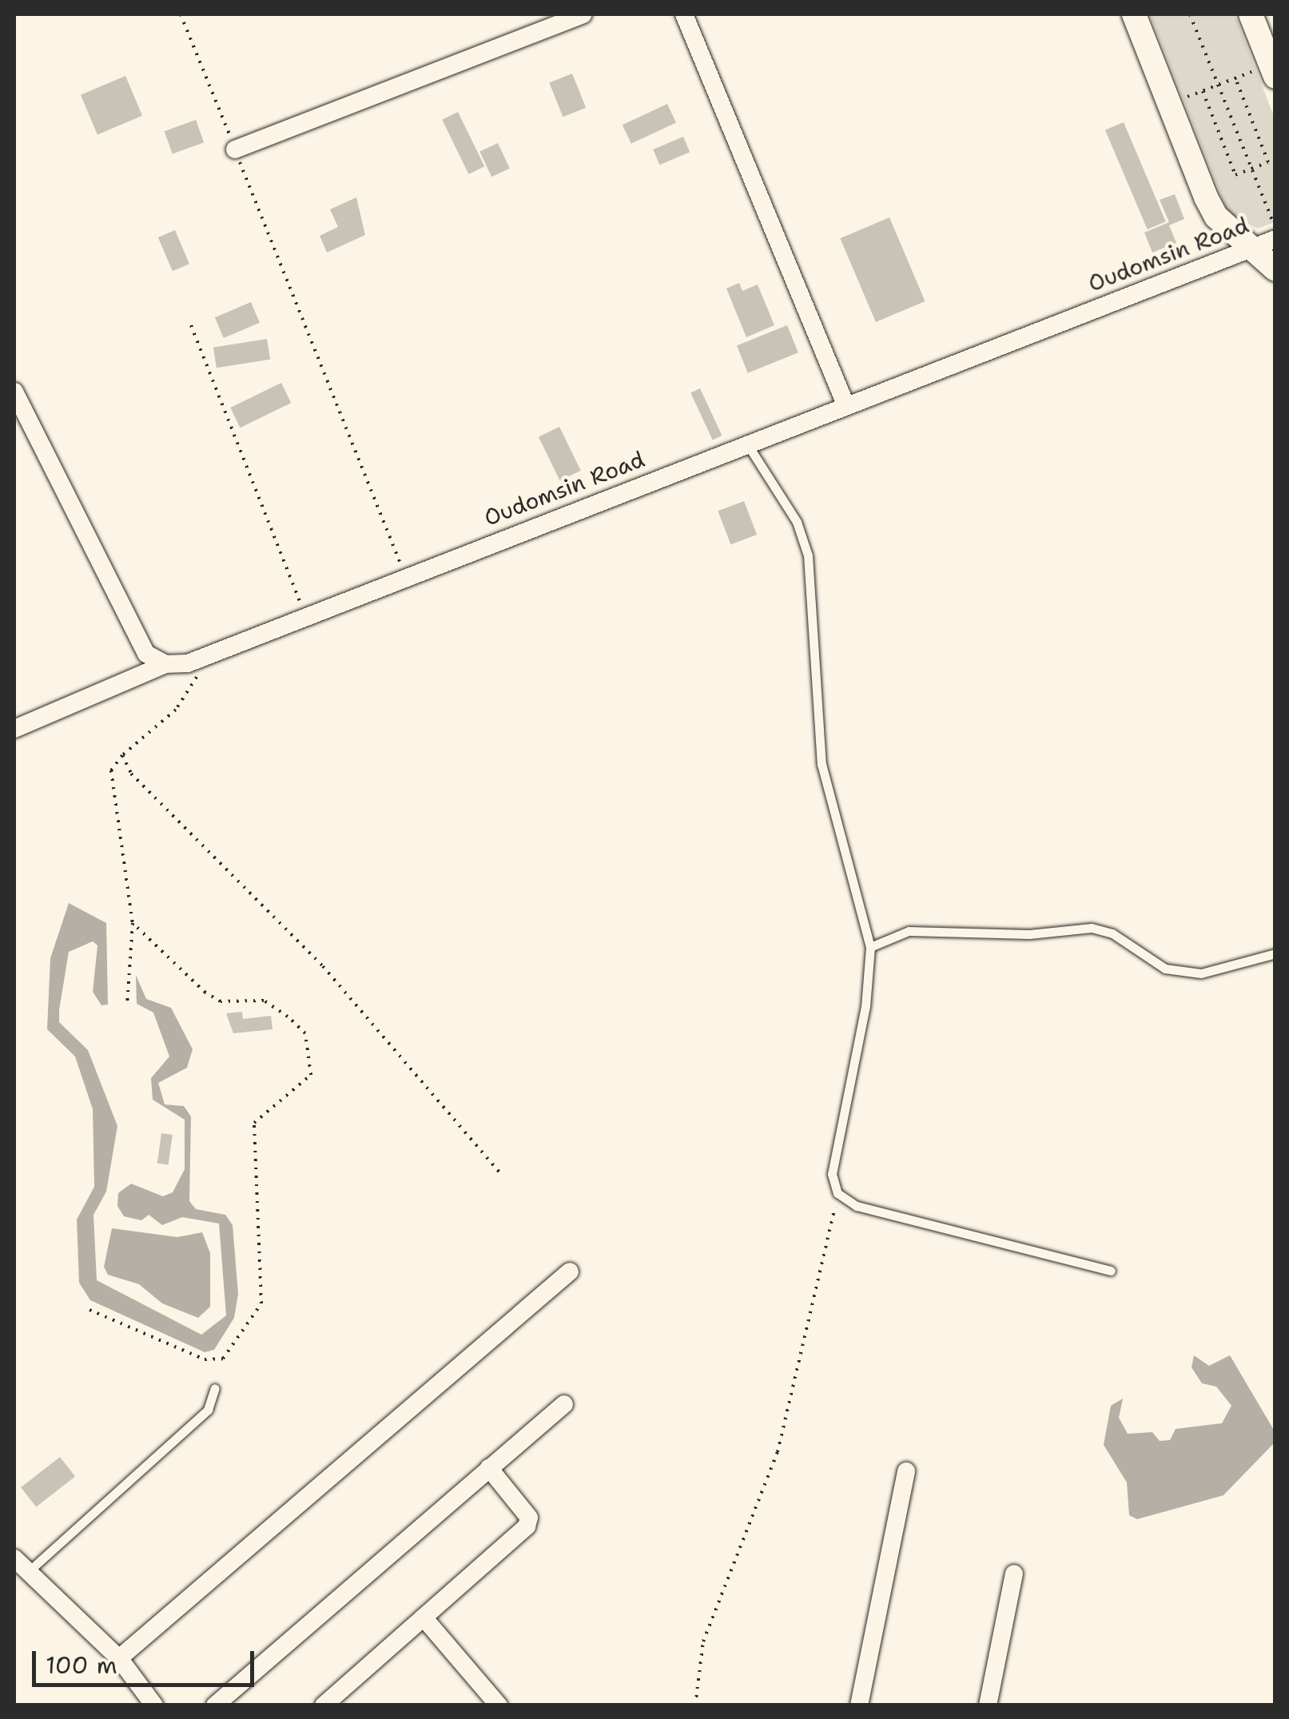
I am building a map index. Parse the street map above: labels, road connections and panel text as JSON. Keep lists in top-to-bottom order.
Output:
{
  "streets": {
    "street": ["Oudomsin Road"]
  },
  "scale_bar": "100 m"
}
